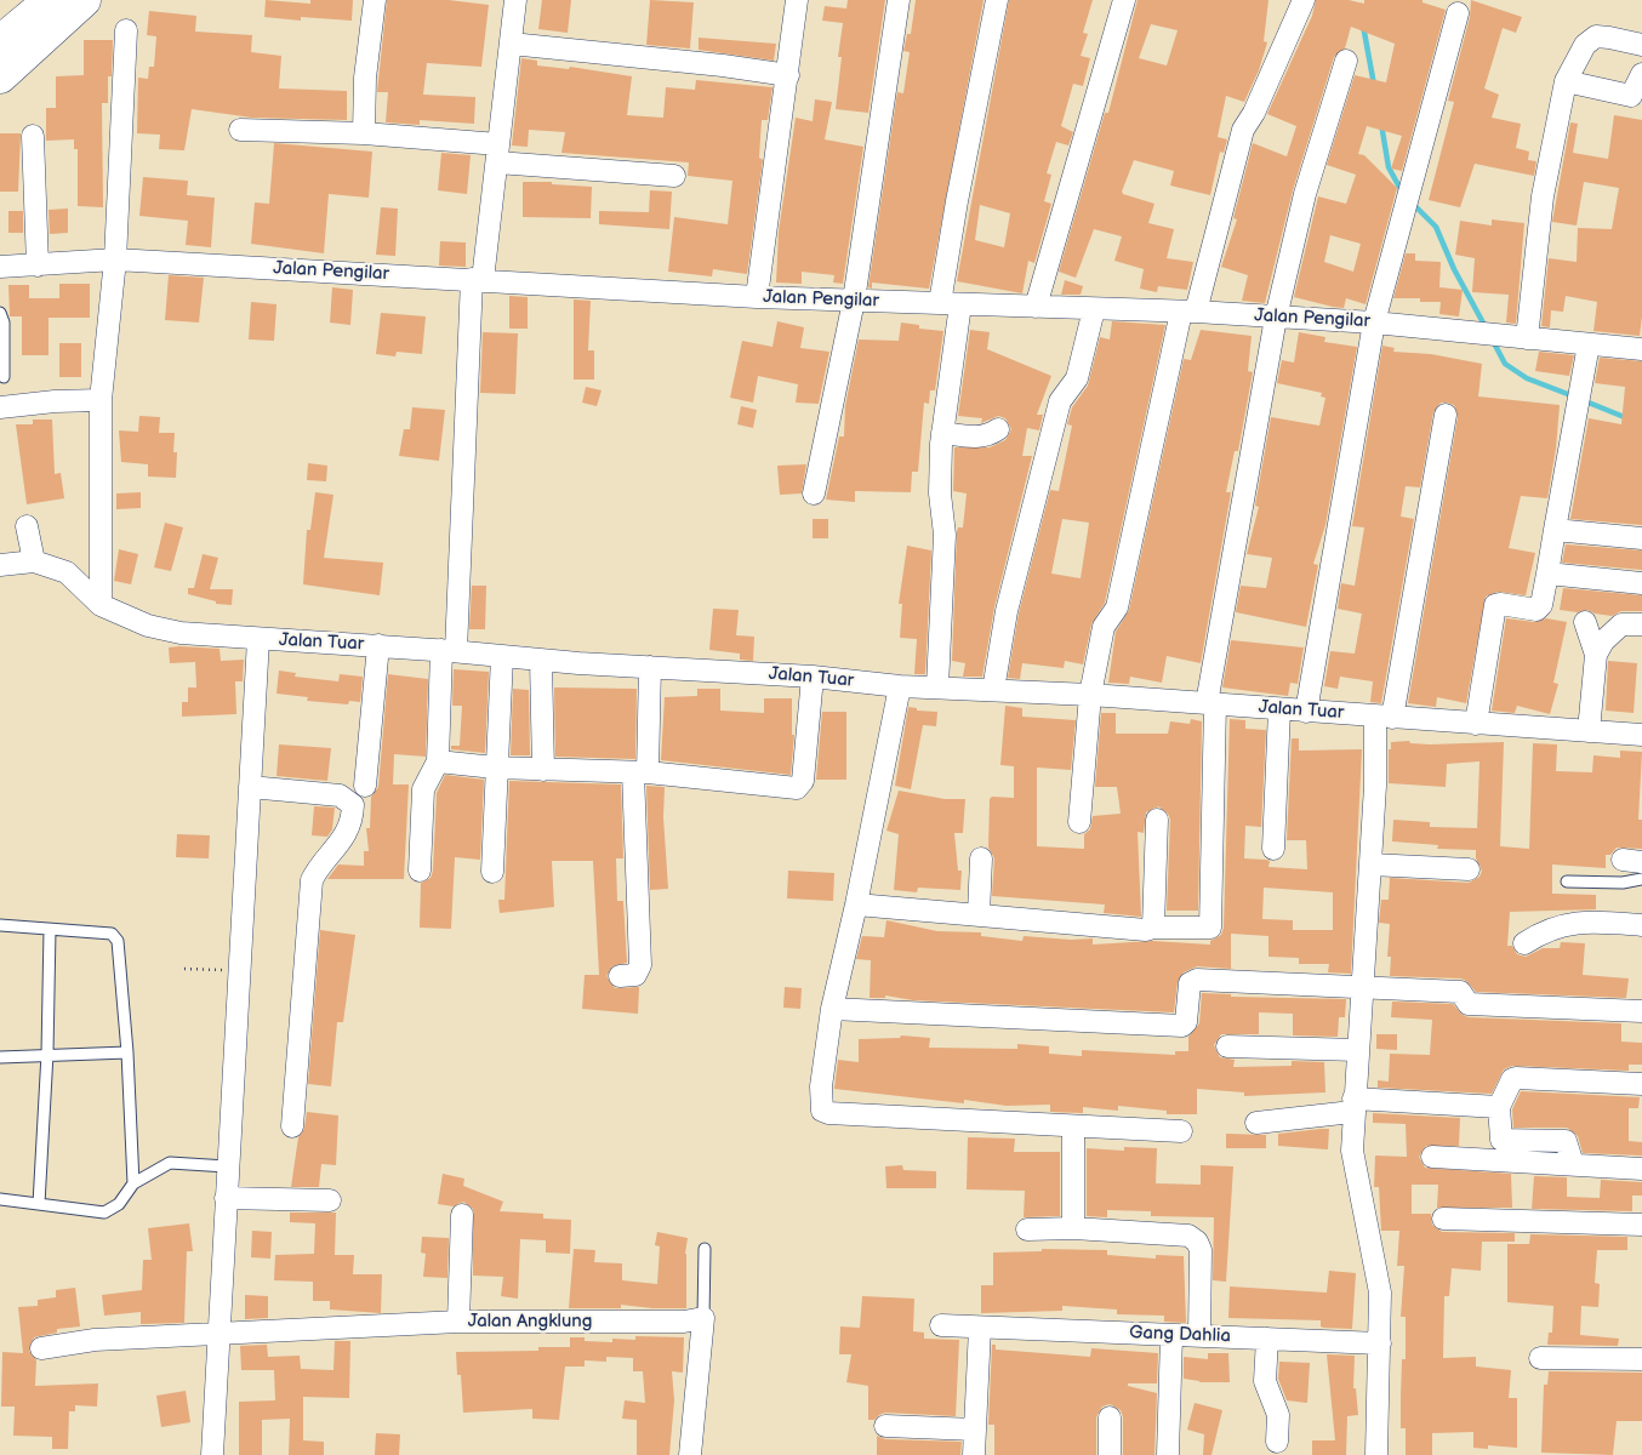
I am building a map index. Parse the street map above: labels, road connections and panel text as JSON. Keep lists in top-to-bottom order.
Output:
{
  "streets": {
    "street": [
      "Jalan Pengilar",
      "Jalan Tuar",
      "Jalan Angklung",
      "Gang Dahlia"
    ]
  }
}
